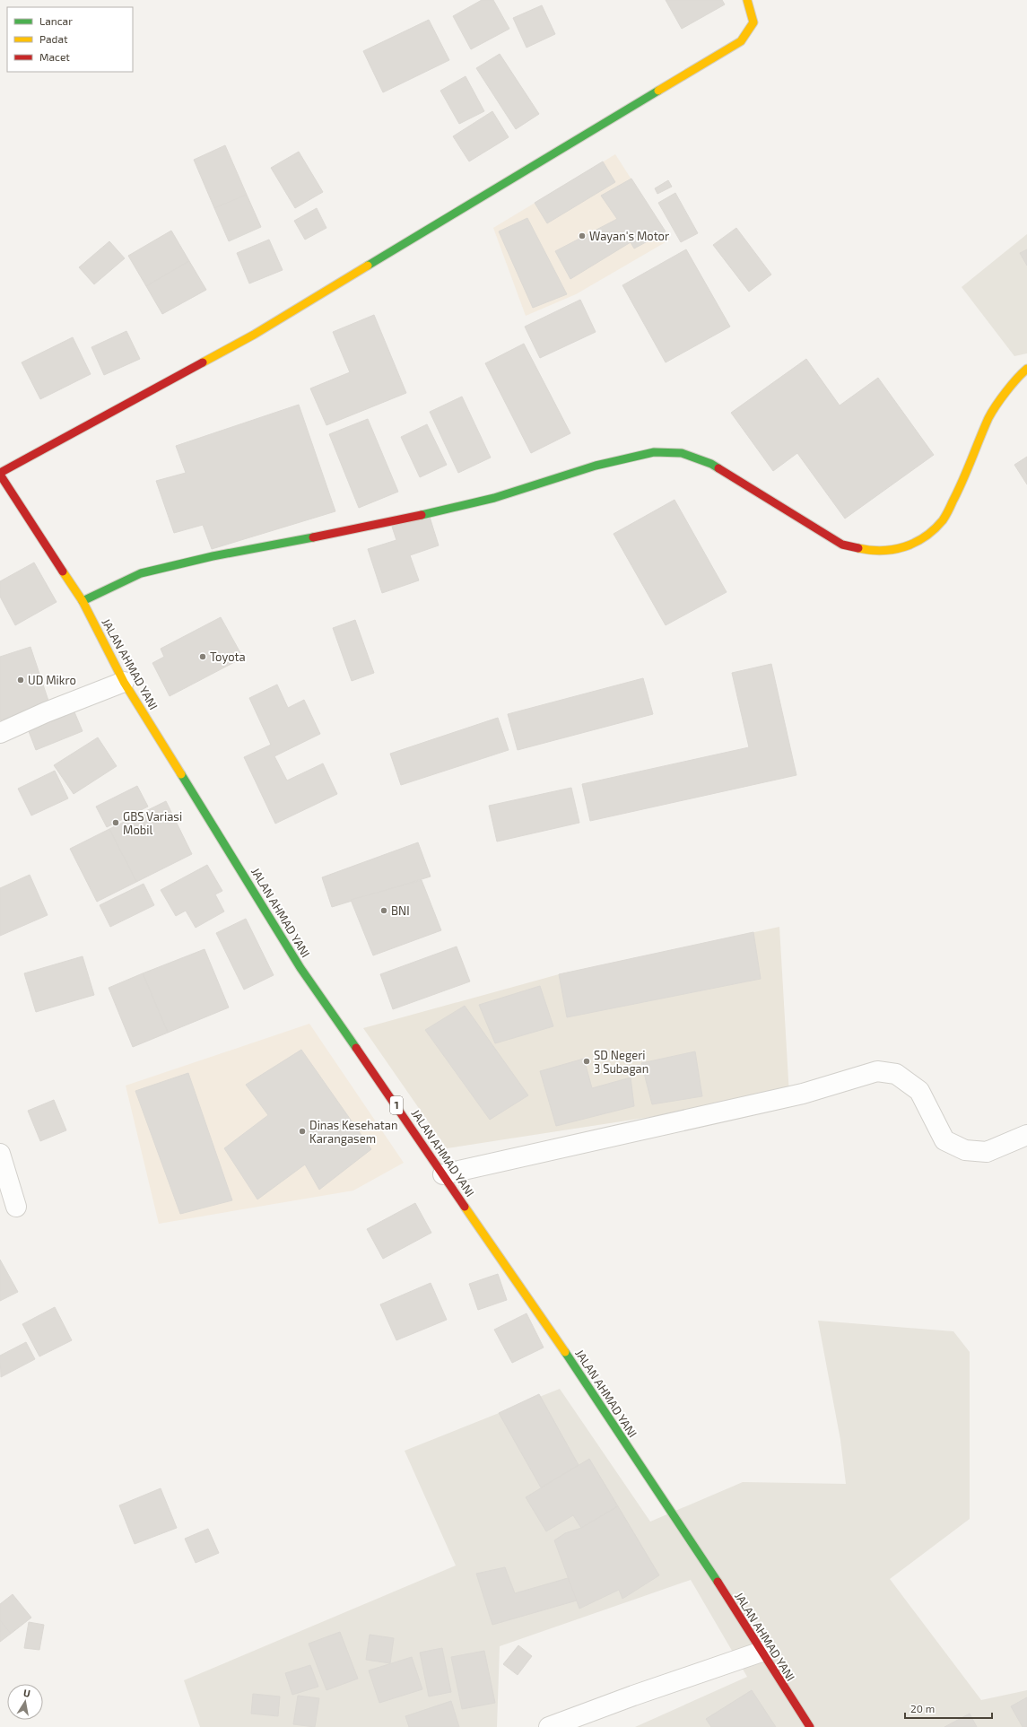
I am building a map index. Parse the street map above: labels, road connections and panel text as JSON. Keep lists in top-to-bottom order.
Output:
{
  "streets": {
    "main road": ["JALAN AHMAD YANI", "1"]
  },
  "places": [
    "Wayan's Motor",
    "Toyota",
    "UD Mikro",
    "GBS Variasi Mobil",
    "BNI",
    "SD Negeri 3 Subagan",
    "Dinas Kesehatan Karangasem"
  ],
  "legend": ["Lancar", "Padat", "Macet"],
  "scale_bar": "20 m",
  "north": "top"
}
